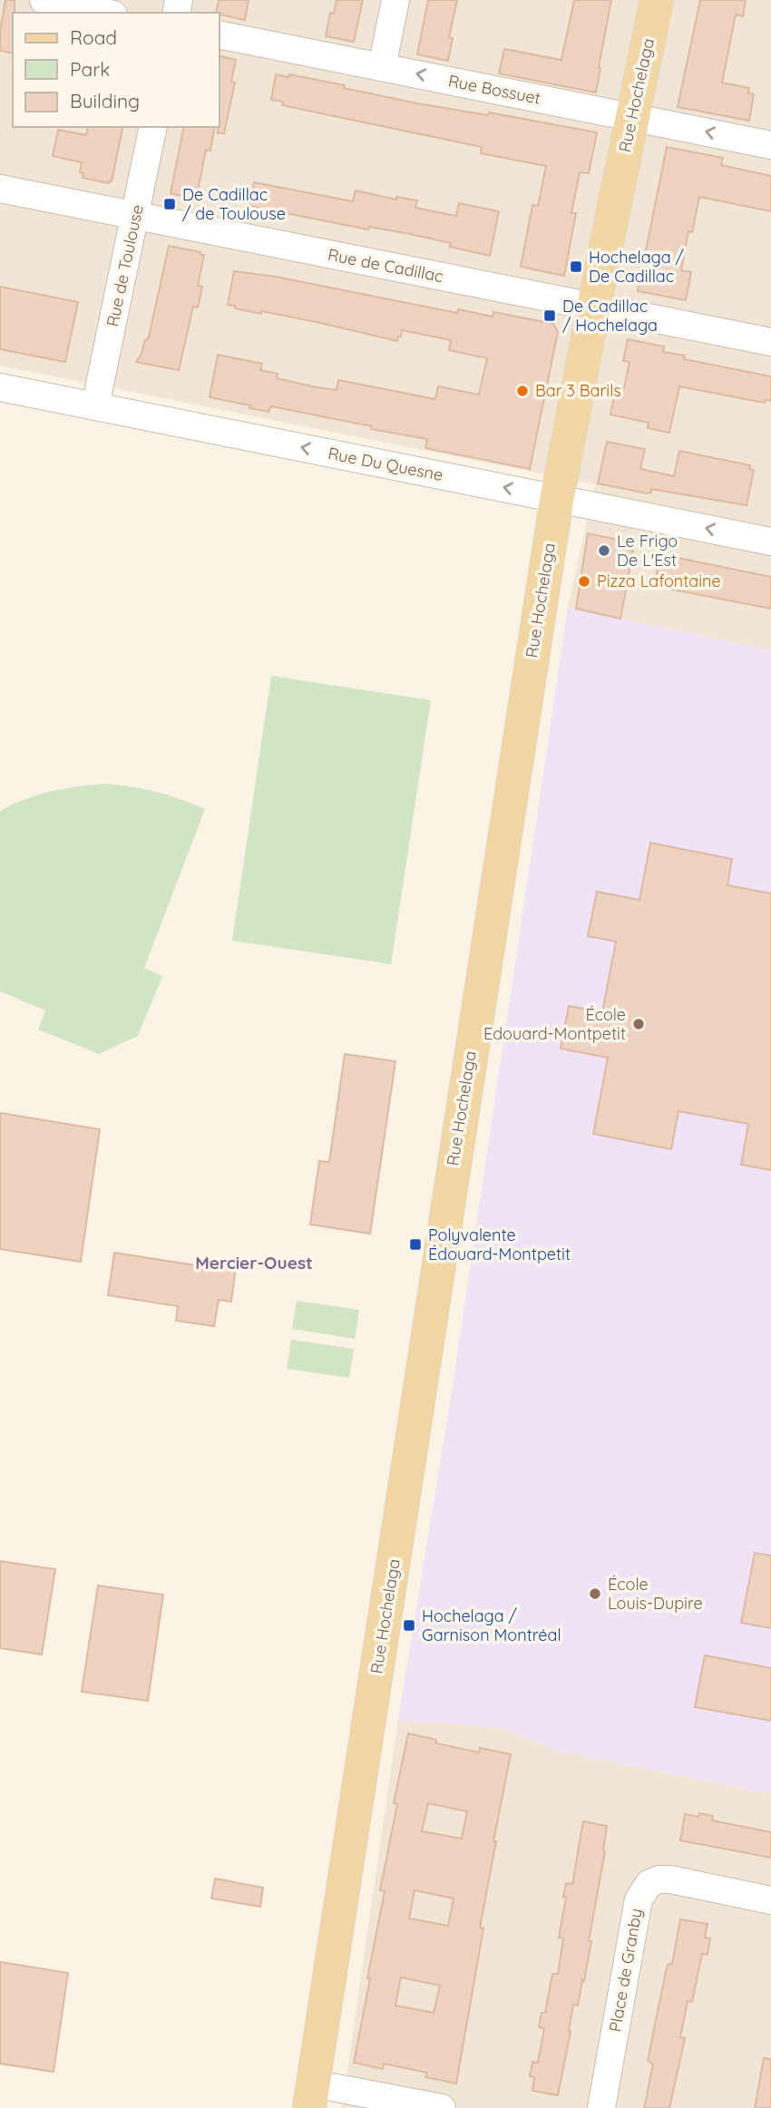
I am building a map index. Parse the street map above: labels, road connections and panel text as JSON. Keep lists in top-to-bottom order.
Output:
{
  "streets": {
    "main road": ["Rue Hochelaga"],
    "street": [
      "Rue Bossuet",
      "Rue de Toulouse",
      "Rue de Cadillac",
      "Rue Du Quesne",
      "Place de Granby"
    ]
  },
  "crossings": [
    ["Rue Bossuet", "Rue Hochelaga"],
    ["Rue Hochelaga", "Rue de Cadillac"],
    ["Rue Hochelaga", "Rue Du Quesne"],
    ["Rue de Toulouse", "Rue de Cadillac"],
    ["Rue de Toulouse", "Rue Du Quesne"]
  ],
  "one_way": ["Rue Bossuet", "Rue Du Quesne"],
  "districts": ["Mercier-Ouest"],
  "places": {
    "transit": [
      "De Cadillac / de Toulouse",
      "Hochelaga / De Cadillac",
      "De Cadillac / Hochelaga",
      "Polyvalente Édouard-Montpetit",
      "Hochelaga / Garnison Montréal"
    ],
    "other": [
      "Bar 3 Barils",
      "Le Frigo De L'Est",
      "Pizza Lafontaine",
      "École Edouard-Montpetit",
      "École Louis-Dupire"
    ]
  },
  "legend": ["Road", "Park", "Building"]
}
